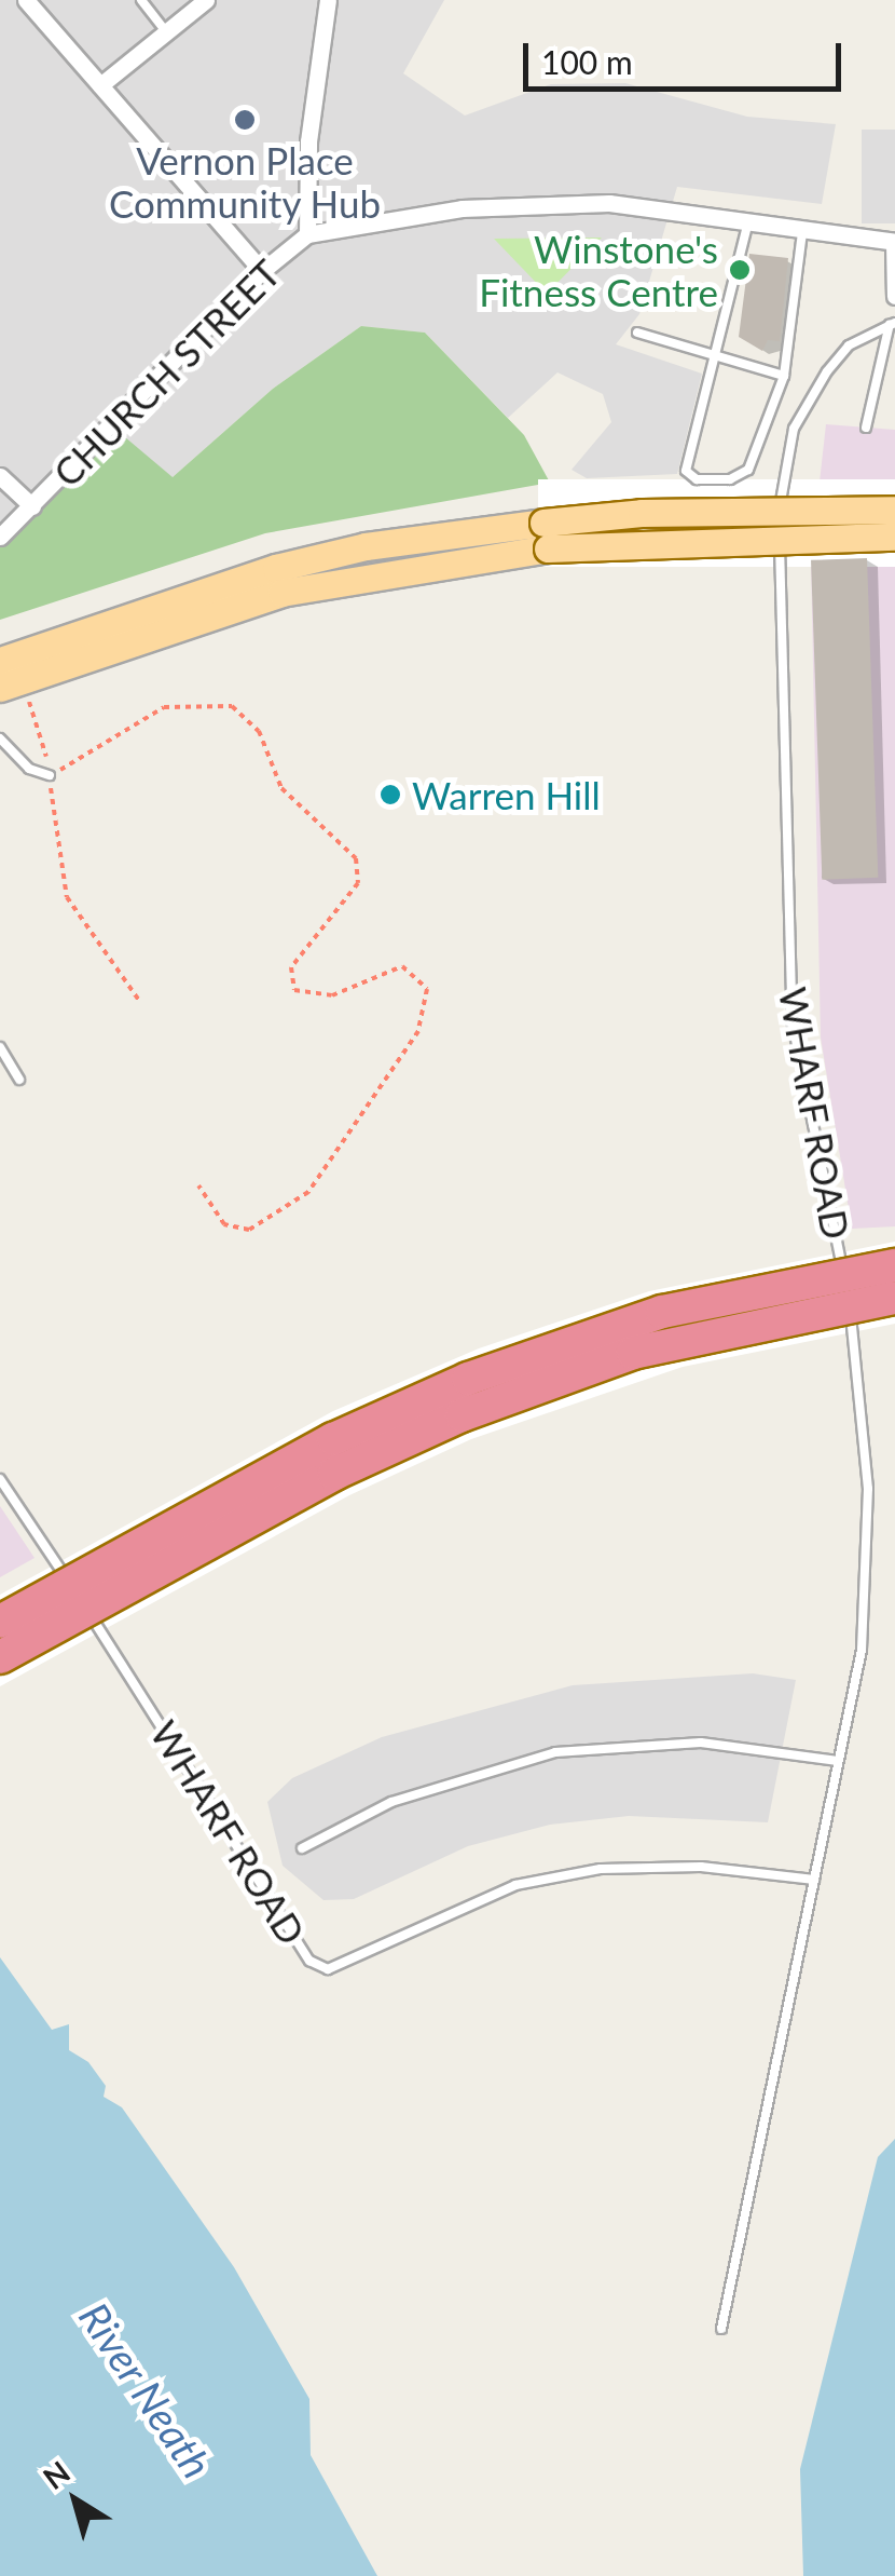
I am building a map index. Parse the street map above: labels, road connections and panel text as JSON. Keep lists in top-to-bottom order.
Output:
{
  "streets": {
    "street": ["CHURCH STREET"],
    "lane": ["WHARF ROAD"]
  },
  "water": ["River Neath"],
  "places": ["Vernon Place Community Hub", "Winstone's Fitness Centre", "Warren Hill"],
  "scale_bar": "100 m",
  "north": "top left"
}
